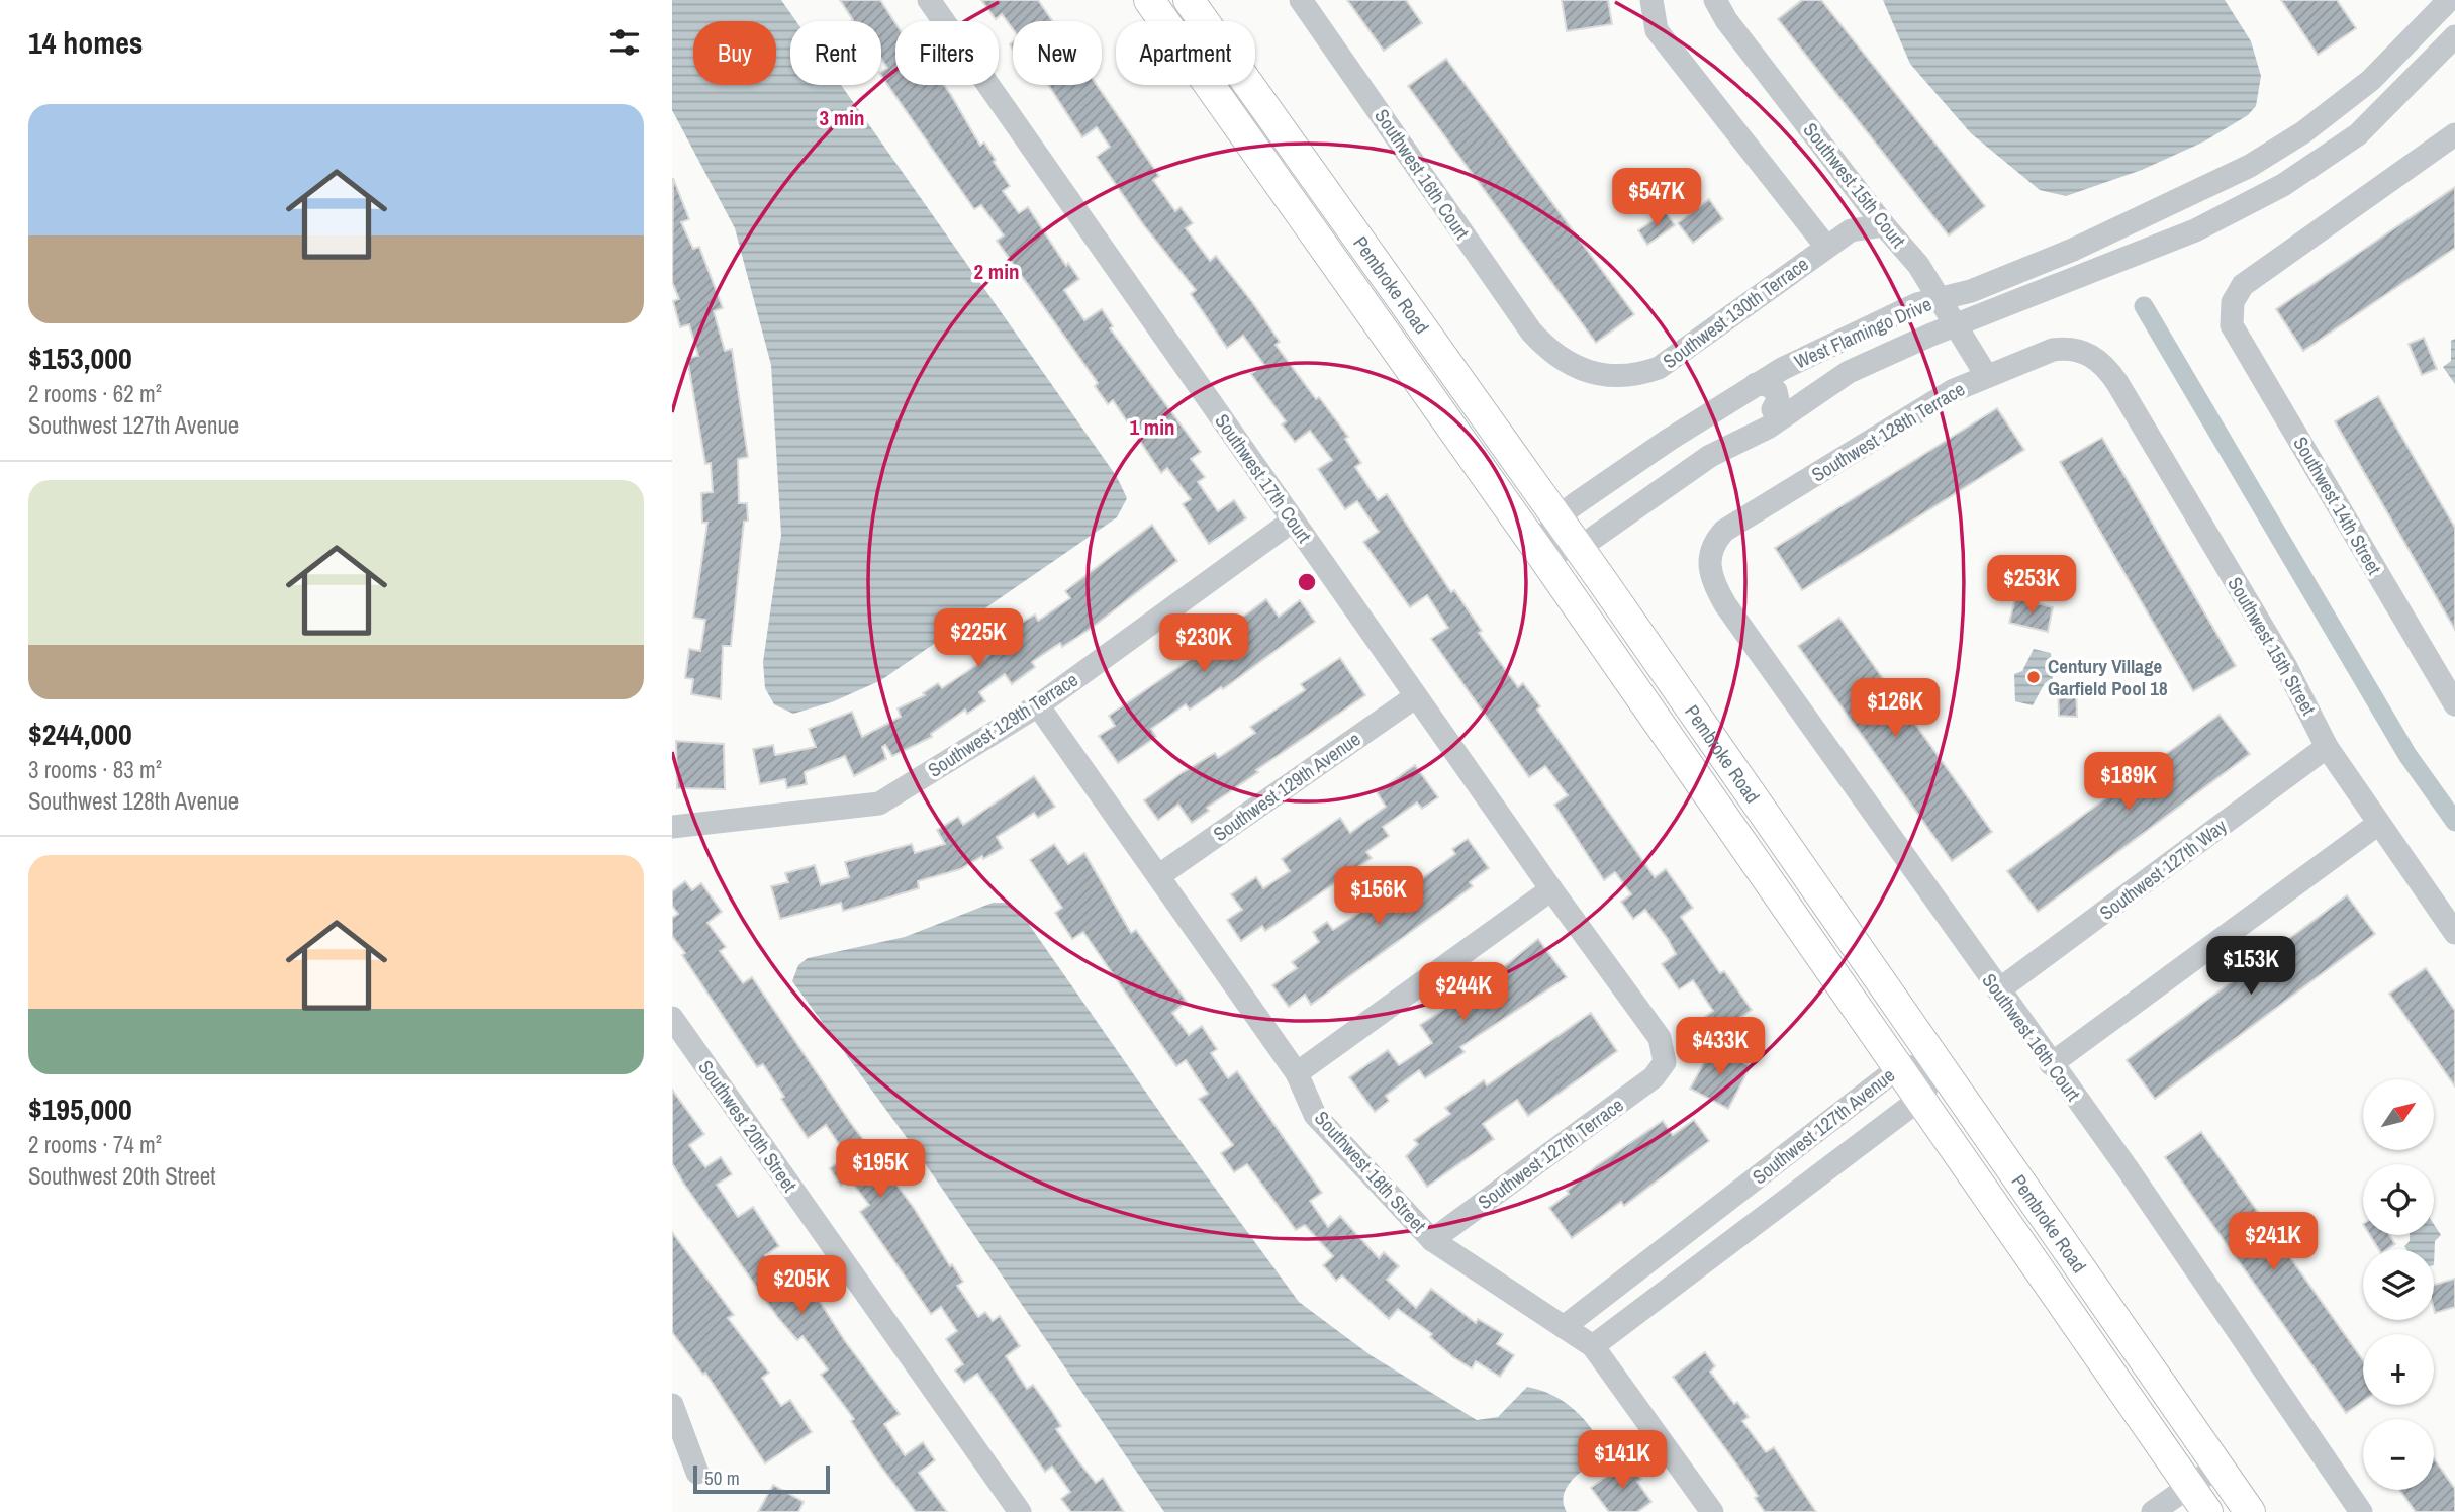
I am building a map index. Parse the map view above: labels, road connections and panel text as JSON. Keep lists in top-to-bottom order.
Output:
{
  "streets": {
    "main road": ["Pembroke Road"],
    "street": [
      "Southwest 16th Court",
      "Southwest 15th Court",
      "Southwest 130th Terrace",
      "West Flamingo Drive",
      "Southwest 128th Terrace",
      "Southwest 17th Court",
      "Southwest 14th Street",
      "Southwest 15th Street",
      "Southwest 129th Terrace",
      "Southwest 129th Avenue",
      "Southwest 127th Way",
      "Southwest 20th Street",
      "Southwest 127th Avenue",
      "Southwest 127th Terrace",
      "Southwest 18th Street"
    ]
  },
  "crossings": [
    ["Southwest 16th Court", "Southwest 130th Terrace"],
    ["Southwest 16th Court", "Southwest 128th Terrace"],
    ["Southwest 16th Court", "Southwest 127th Way"],
    ["Southwest 15th Court", "Southwest 130th Terrace"],
    ["Southwest 15th Court", "West Flamingo Drive"],
    ["Southwest 15th Court", "Southwest 128th Terrace"],
    ["Pembroke Road", "West Flamingo Drive"],
    ["Pembroke Road", "Southwest 127th Avenue"],
    ["Southwest 128th Terrace", "Southwest 15th Street"],
    ["Southwest 17th Court", "Southwest 129th Terrace"],
    ["Southwest 17th Court", "Southwest 129th Avenue"],
    ["Southwest 17th Court", "Southwest 127th Terrace"],
    ["Southwest 15th Street", "Southwest 127th Way"],
    ["Southwest 129th Terrace", "Southwest 18th Street"],
    ["Southwest 129th Avenue", "Southwest 18th Street"],
    ["Southwest 127th Avenue", "Southwest 18th Street"],
    ["Southwest 127th Terrace", "Southwest 18th Street"]
  ],
  "places": ["Century Village Garfield Pool 18"],
  "scale_bar": "50 m",
  "north": "top right",
  "page": {
    "heading": "14 homes",
    "chip": [
      "Buy",
      "Rent",
      "Filters",
      "New",
      "Apartment"
    ],
    "list": [
      {
        "name": "$153,000",
        "note": "2 rooms · 62 m² · Southwest 127th Avenue"
      },
      {
        "name": "$244,000",
        "note": "3 rooms · 83 m² · Southwest 128th Avenue"
      },
      {
        "name": "$195,000",
        "note": "2 rooms · 74 m² · Southwest 20th Street"
      }
    ],
    "price": [
      "$547K",
      "$253K",
      "$225K",
      "$230K",
      "$126K",
      "$189K",
      "$156K",
      "$153K",
      "$244K",
      "$433K",
      "$195K",
      "$241K",
      "$205K",
      "$141K"
    ],
    "map_buttons": ["+", "−"],
    "scale": "50 m"
  },
  "rings": ["3 min", "2 min", "1 min"]
}
